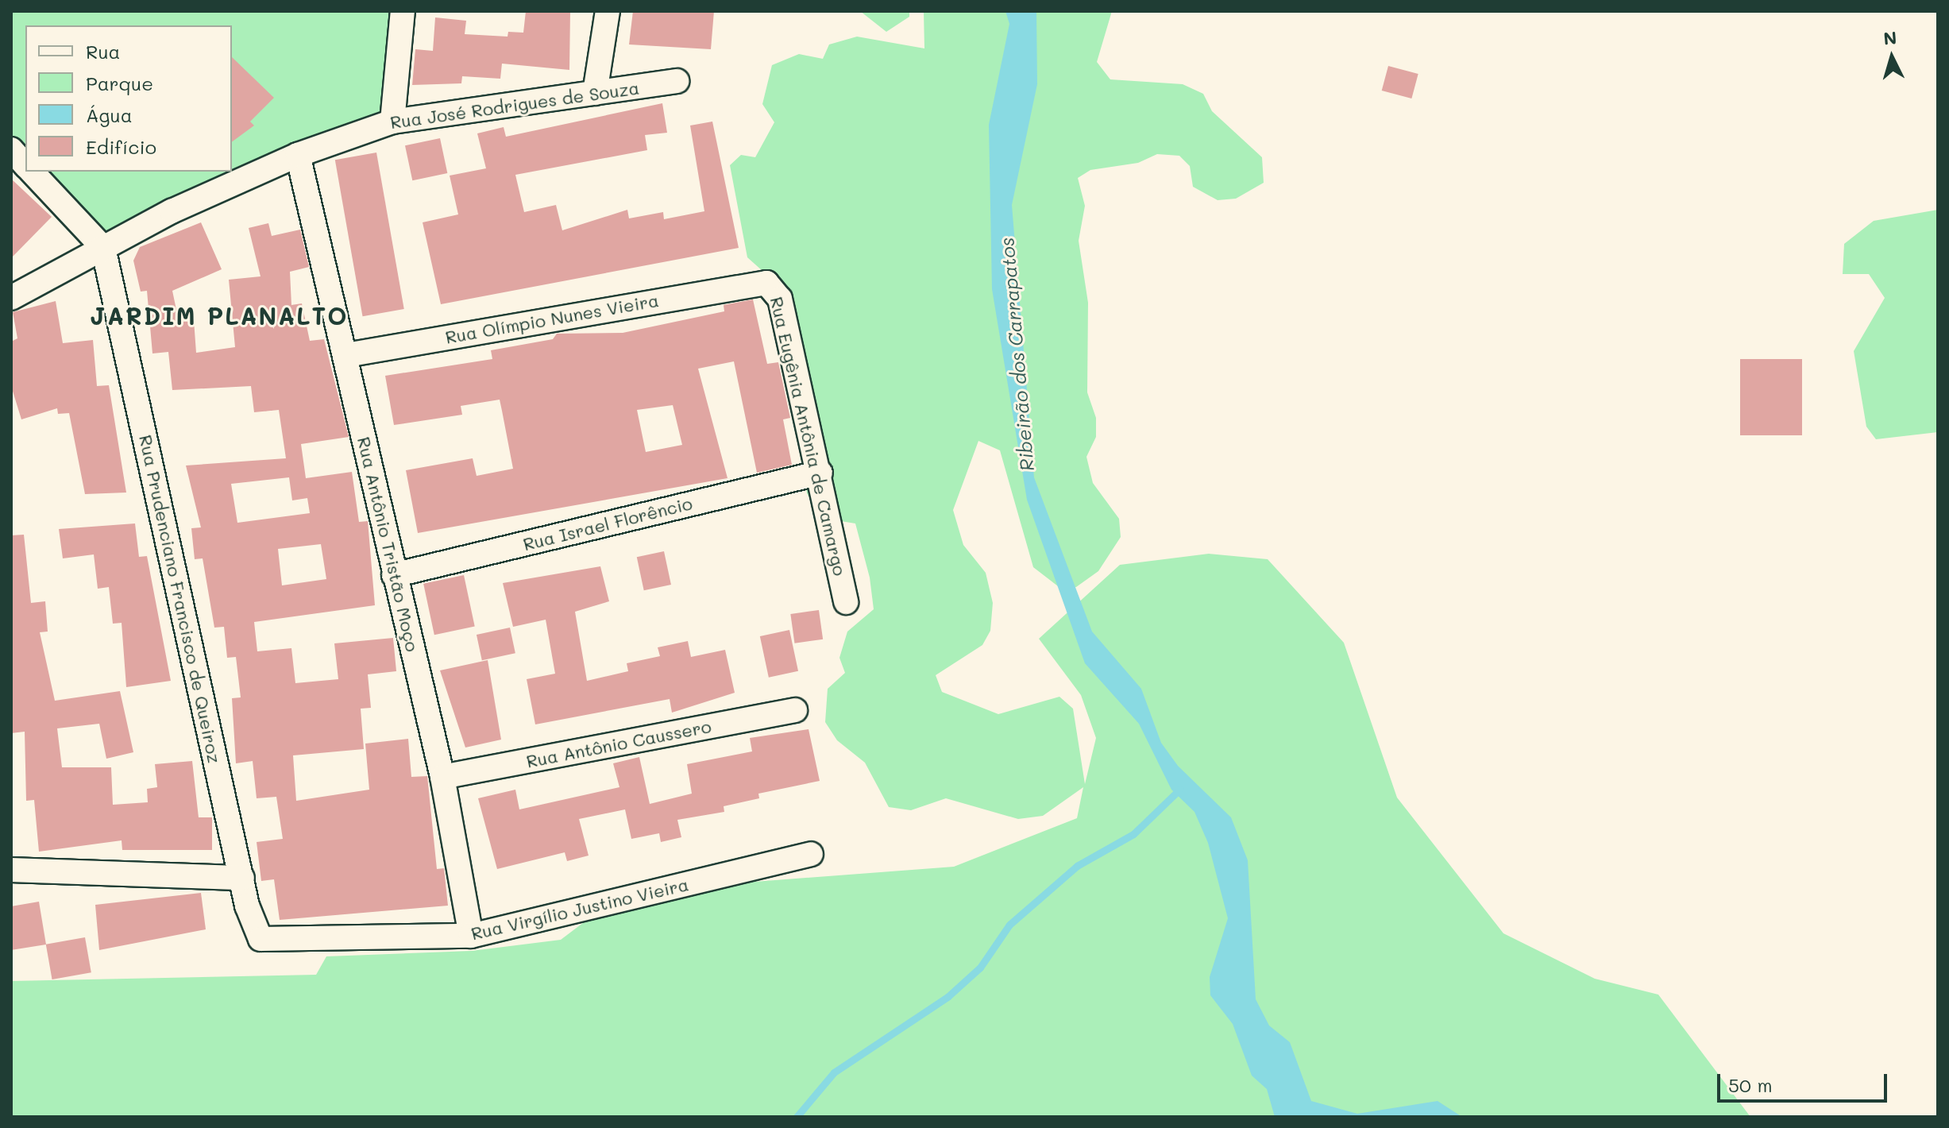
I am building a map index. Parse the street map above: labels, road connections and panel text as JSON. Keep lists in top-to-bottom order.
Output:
{
  "streets": {
    "street": [
      "Rua José Rodrigues de Souza",
      "Rua Olímpio Nunes Vieira",
      "Rua Eugênia Antônia de Camargo",
      "Rua Israel Florêncio",
      "Rua Antônio Tristão Moço",
      "Rua Prudenciano Francisco de Queiroz",
      "Rua Antônio Caussero",
      "Rua Virgílio Justino Vieira"
    ]
  },
  "crossings": [
    ["Rua José Rodrigues de Souza", "Rua Antônio Tristão Moço"],
    ["Rua José Rodrigues de Souza", "Rua Prudenciano Francisco de Queiroz"],
    ["Rua Olímpio Nunes Vieira", "Rua Eugênia Antônia de Camargo"],
    ["Rua Olímpio Nunes Vieira", "Rua Antônio Tristão Moço"],
    ["Rua Eugênia Antônia de Camargo", "Rua Israel Florêncio"],
    ["Rua Israel Florêncio", "Rua Antônio Tristão Moço"],
    ["Rua Antônio Tristão Moço", "Rua Antônio Caussero"],
    ["Rua Antônio Tristão Moço", "Rua Virgílio Justino Vieira"],
    ["Rua Prudenciano Francisco de Queiroz", "Rua Virgílio Justino Vieira"]
  ],
  "districts": ["JARDIM PLANALTO"],
  "water": ["Ribeirão dos Carrapatos"],
  "legend": [
    "Rua",
    "Parque",
    "Água",
    "Edifício"
  ],
  "scale_bar": "50 m",
  "north": "top"
}
